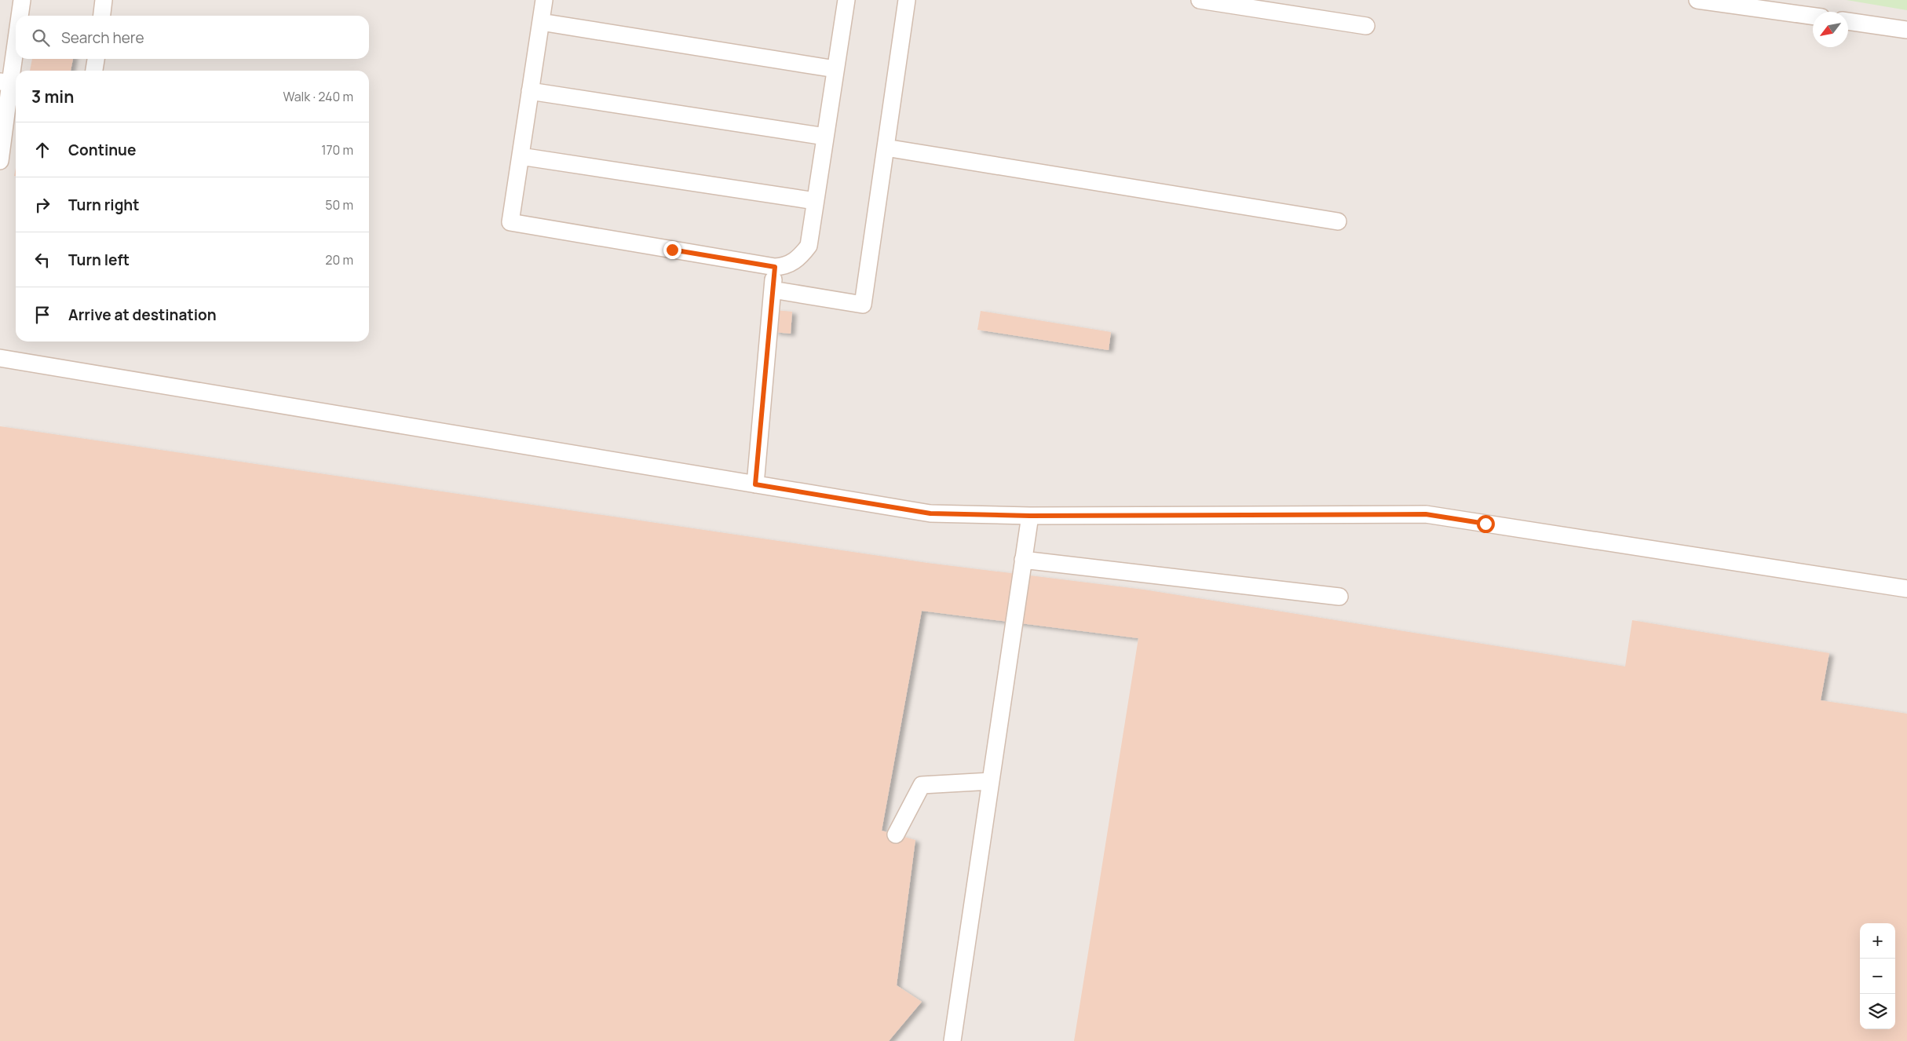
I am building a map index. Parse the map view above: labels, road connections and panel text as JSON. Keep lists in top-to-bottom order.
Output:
{
  "north": "bottom left",
  "page": {
    "search": "Search here",
    "heading": ["3 min", "Walk · 240 m"],
    "list": [
      ["Continue", "170 m"],
      ["Turn right", "50 m"],
      ["Turn left", "20 m"],
      "Arrive at destination"
    ],
    "map_buttons": ["+", "−"]
  }
}
